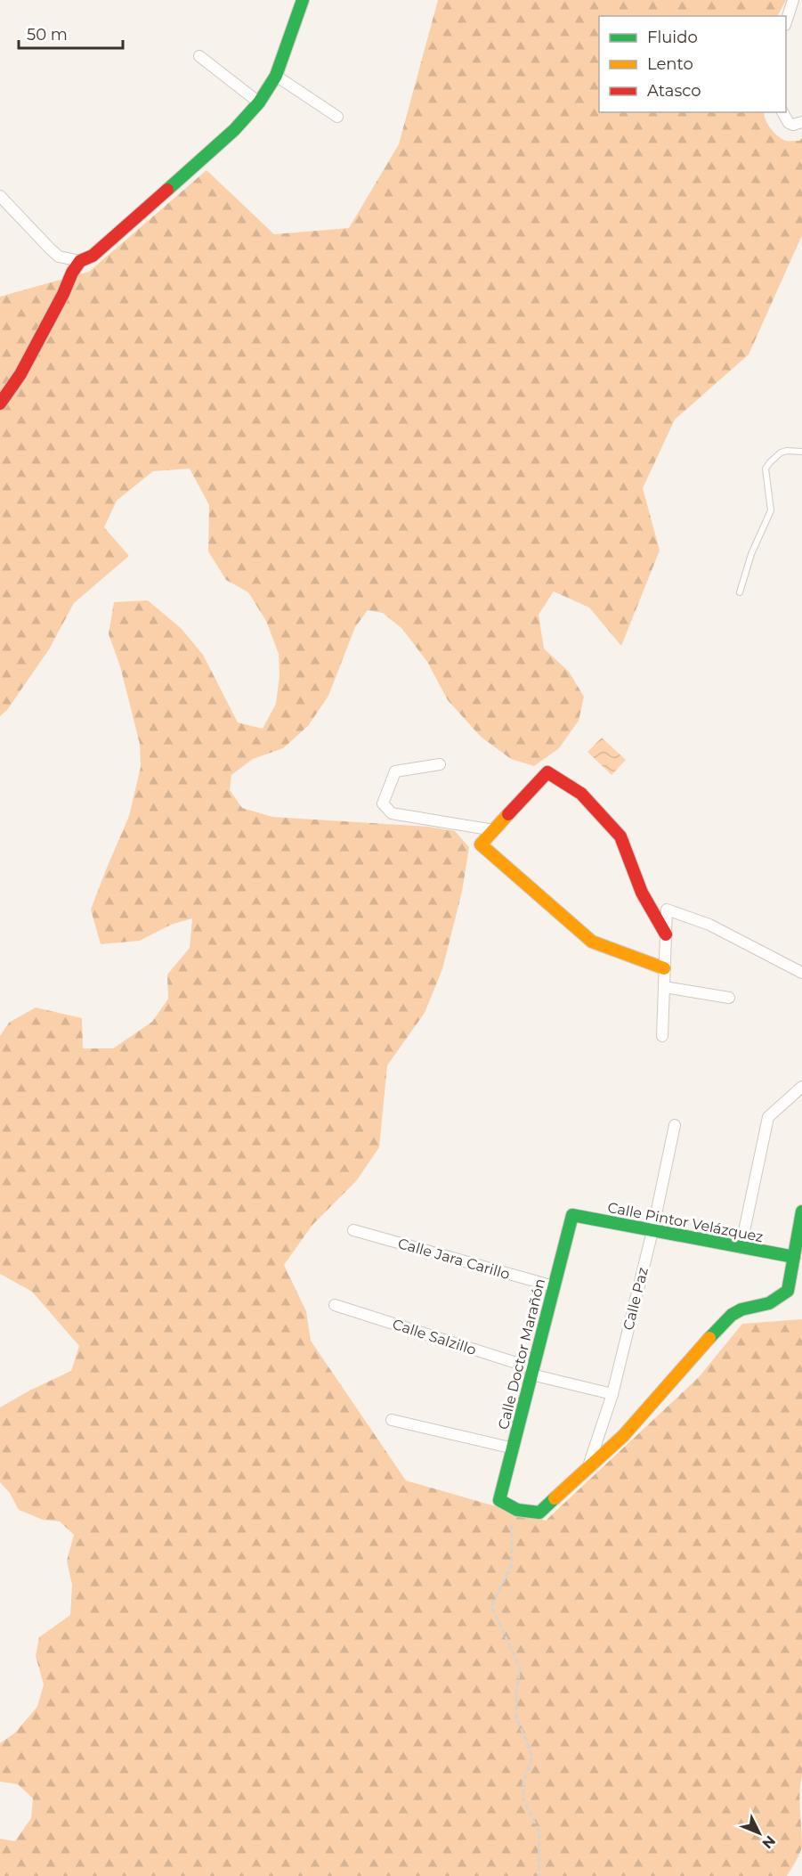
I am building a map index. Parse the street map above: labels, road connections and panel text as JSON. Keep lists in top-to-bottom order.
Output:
{
  "streets": {
    "street": [
      "Calle Pintor Velázquez",
      "Calle Jara Carillo",
      "Calle Paz",
      "Calle Salzillo",
      "Calle Doctor Marañón"
    ]
  },
  "crossings": [
    ["Calle Pintor Velázquez", "Calle Paz"],
    ["Calle Pintor Velázquez", "Calle Doctor Marañón"],
    ["Calle Jara Carillo", "Calle Doctor Marañón"],
    ["Calle Paz", "Calle Salzillo"],
    ["Calle Salzillo", "Calle Doctor Marañón"]
  ],
  "legend": ["Fluido", "Lento", "Atasco"],
  "scale_bar": "50 m",
  "north": "bottom right"
}
